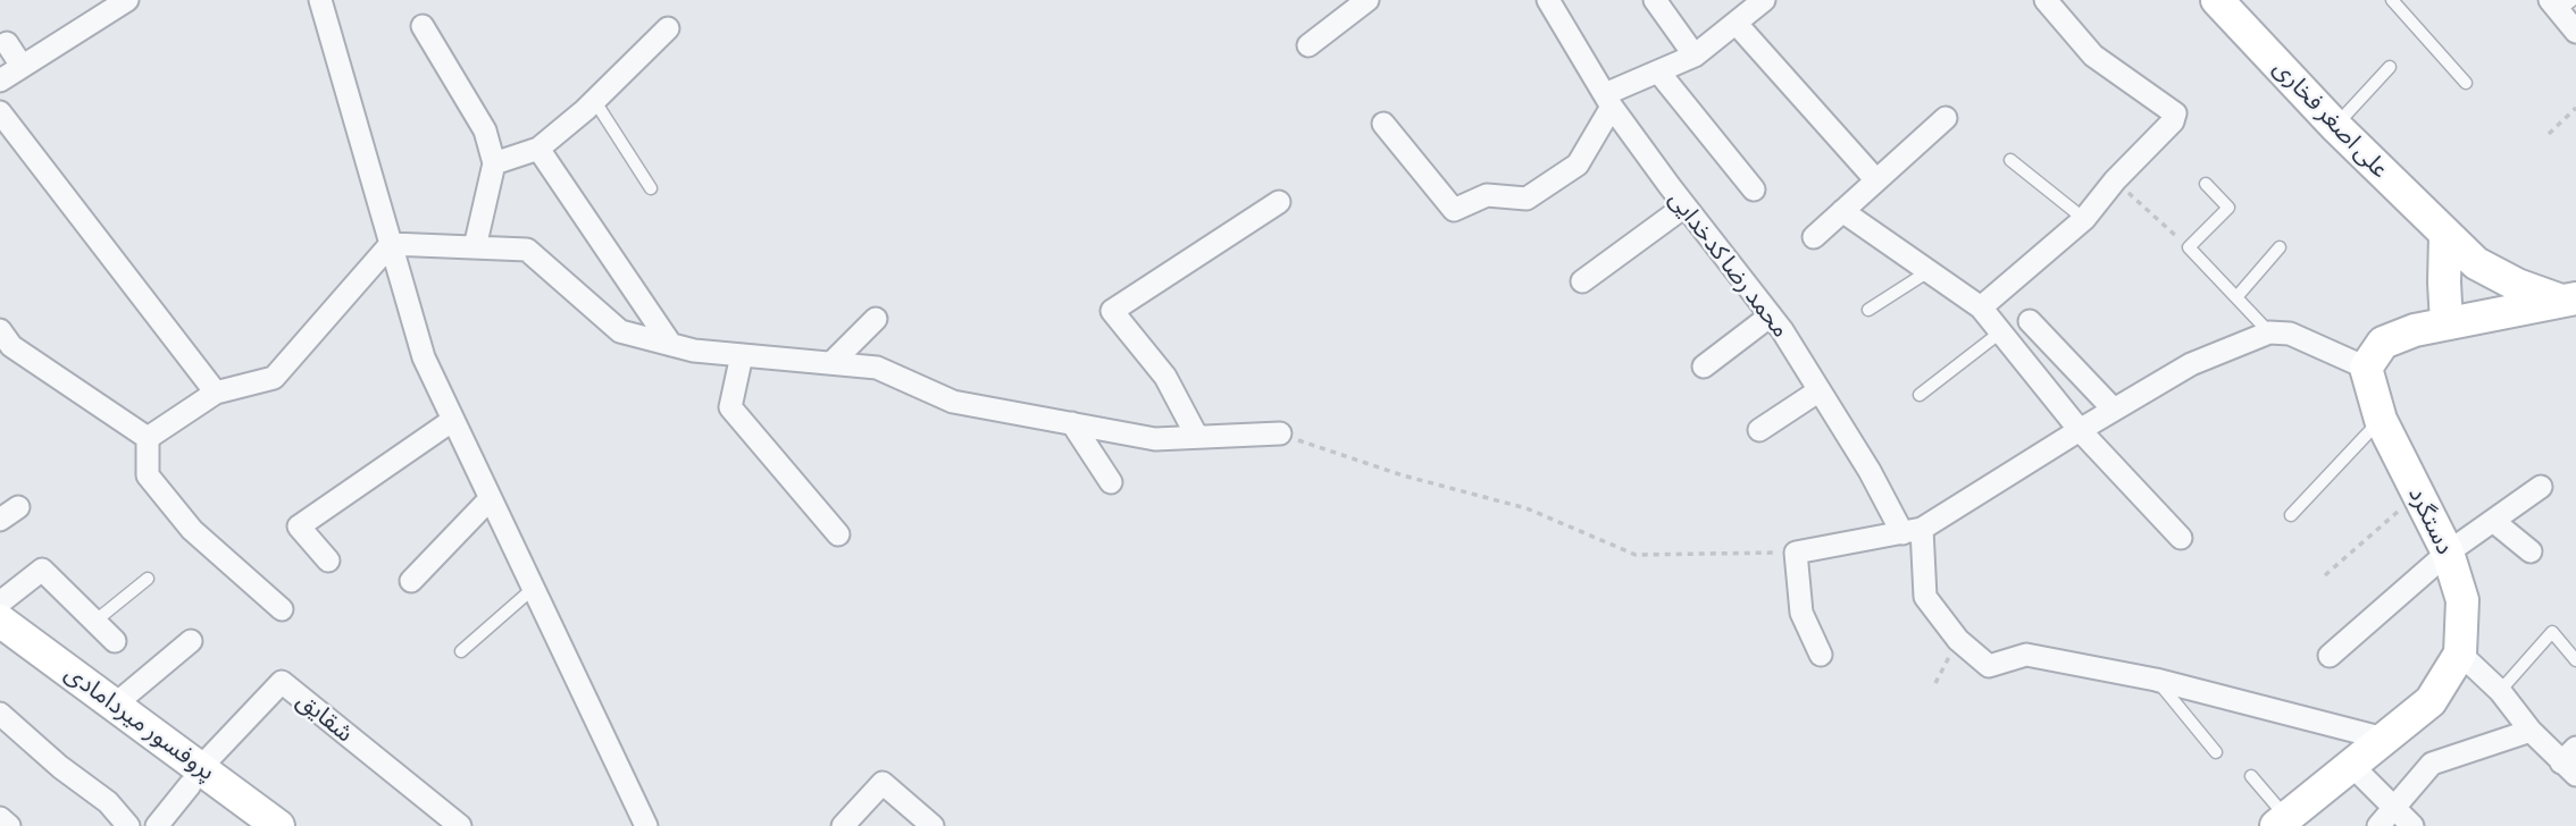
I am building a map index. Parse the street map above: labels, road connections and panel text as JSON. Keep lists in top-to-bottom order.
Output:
{
  "streets": {
    "main road": ["علی اصغر فخاری", "دستگرد", "پروفسور میردامادی"],
    "street": ["محمد رضا کدخدایی", "شقایق"]
  },
  "crossings": [
    ["شقایق", "پروفسور میردامادی"]
  ]
}
